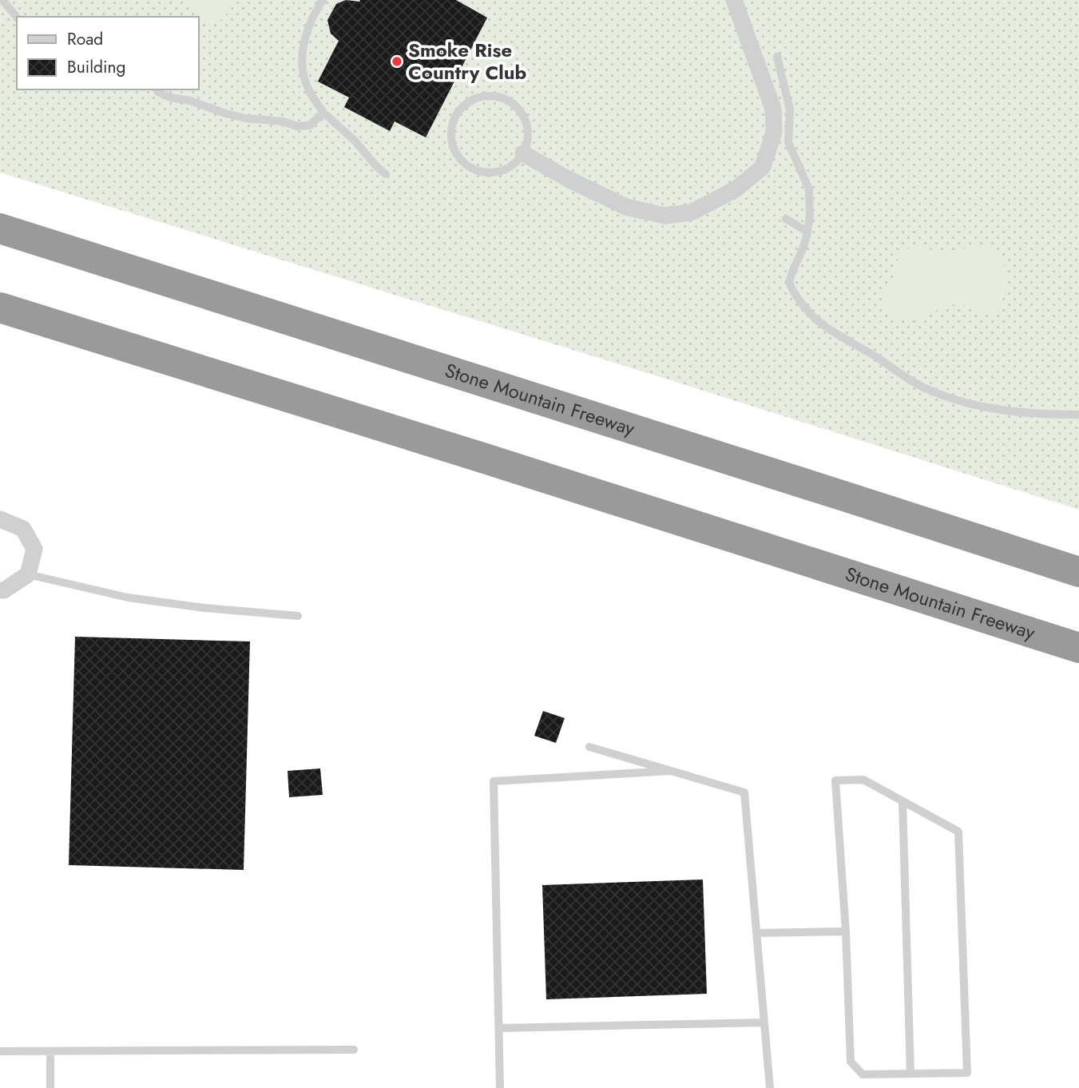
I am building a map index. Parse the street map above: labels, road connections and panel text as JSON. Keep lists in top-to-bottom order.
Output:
{
  "streets": {
    "highway": ["Stone Mountain Freeway"]
  },
  "places": ["Smoke Rise Country Club"],
  "legend": ["Road", "Building"]
}
